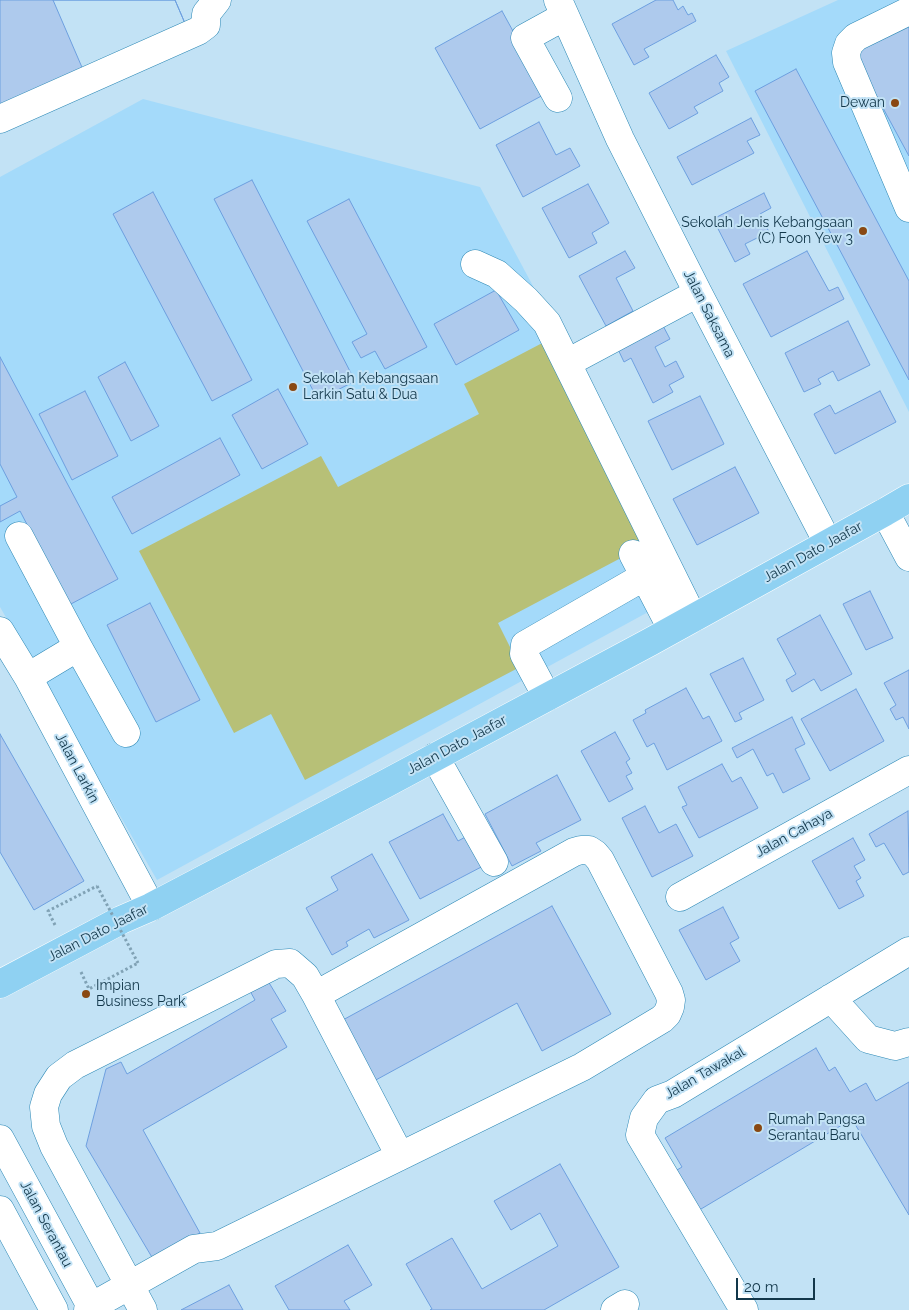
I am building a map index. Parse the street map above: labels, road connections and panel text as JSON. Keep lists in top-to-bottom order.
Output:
{
  "streets": {
    "main road": ["Jalan Dato Jaafar"],
    "street": [
      "Jalan Saksama",
      "Jalan Larkin",
      "Jalan Cahaya",
      "Jalan Tawakal",
      "Jalan Serantau"
    ]
  },
  "crossings": [
    ["Jalan Saksama", "Jalan Dato Jaafar"],
    ["Jalan Dato Jaafar", "Jalan Larkin"]
  ],
  "places": [
    "Dewan",
    "Sekolah Jenis Kebangsaan (C) Foon Yew 3",
    "Sekolah Kebangsaan Larkin Satu & Dua",
    "Impian Business Park",
    "Rumah Pangsa Serantau Baru"
  ],
  "scale_bar": "20 m"
}
